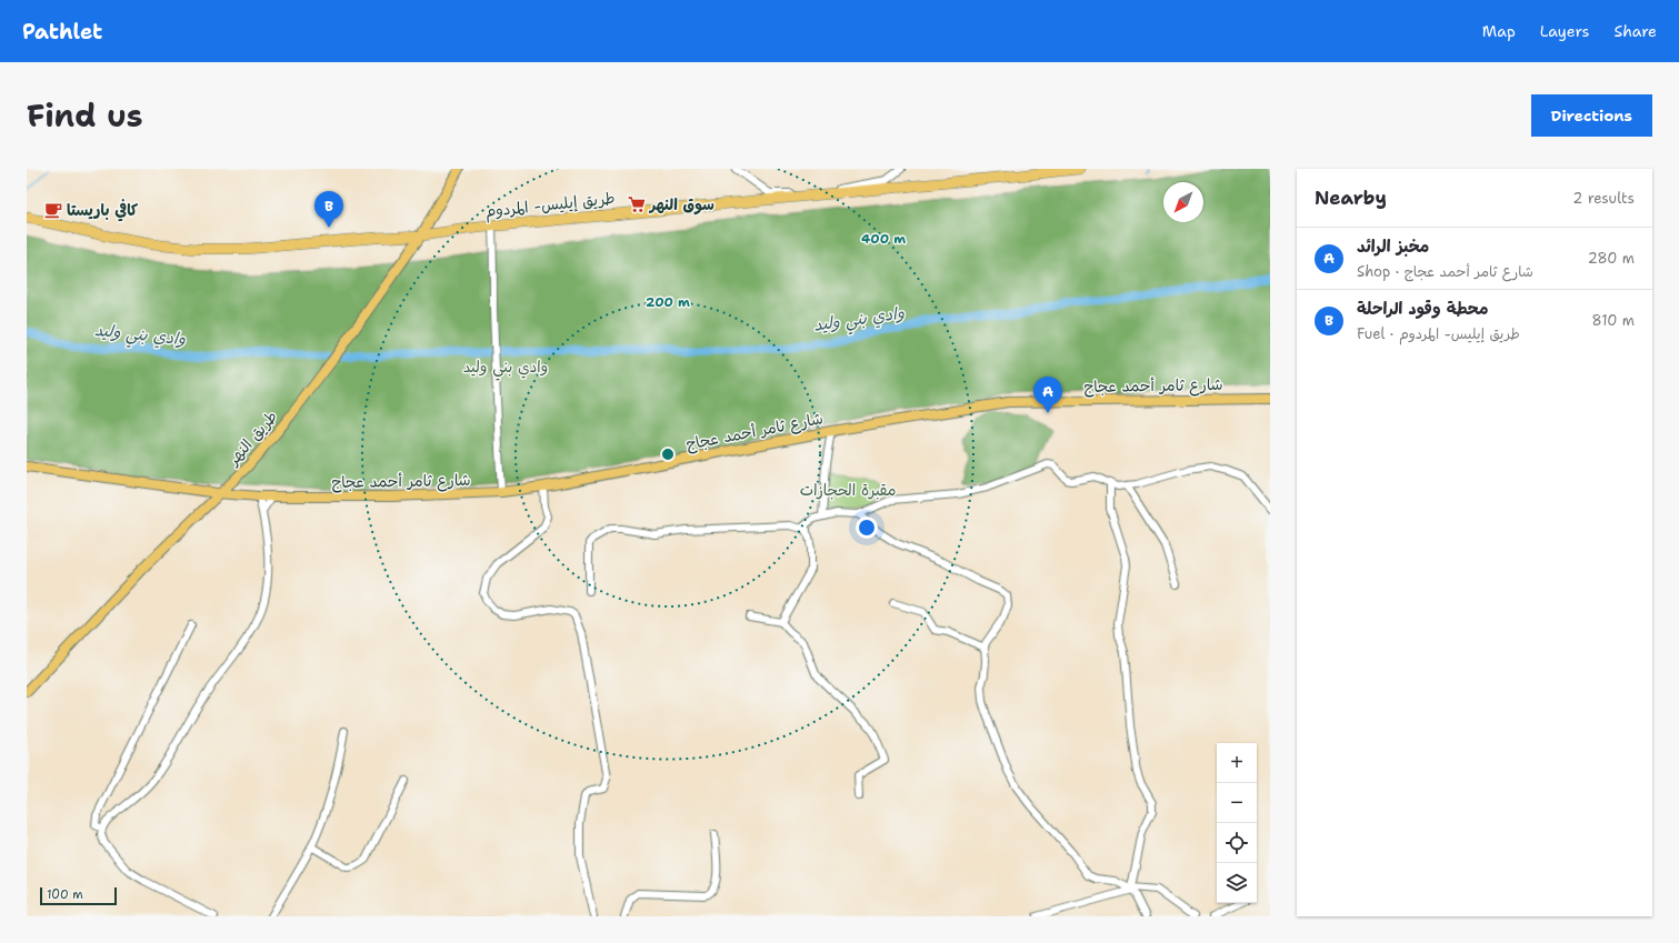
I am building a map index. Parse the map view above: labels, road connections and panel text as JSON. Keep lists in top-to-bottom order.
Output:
{
  "streets": {
    "highway": ["طريق إيليس- المردوم"],
    "main road": ["شارع ثامر أحمد عجاج", "طريق النهر"]
  },
  "crossings": [
    ["طريق إيليس- المردوم", "طريق النهر"],
    ["شارع ثامر أحمد عجاج", "طريق النهر"]
  ],
  "water": ["وادي بني وليد"],
  "parks": ["وادي بني وليد", "مقبرة الحجازات"],
  "places": {
    "supermarket": ["سوق النهر"],
    "cafe": ["كافي باريستا"]
  },
  "scale_bar": "100 m",
  "north": "bottom left",
  "page": {
    "header": "Pathlet",
    "nav": ["Map", "Layers", "Share"],
    "title": "Find us",
    "buttons": "Directions",
    "heading": ["Nearby", "2 results"],
    "pins": ["B", "A"],
    "list": [
      {
        "mark": "A",
        "name": "مخبز الرائد",
        "note": "Shop · شارع ثامر أحمد عجاج",
        "value": "280 m"
      },
      {
        "mark": "B",
        "name": "محطة وقود الراحلة",
        "note": "Fuel · طريق إيليس- المردوم",
        "value": "810 m"
      }
    ],
    "map_buttons": ["+", "−"],
    "scale": "100 m"
  },
  "rings": ["400 m", "200 m"]
}
